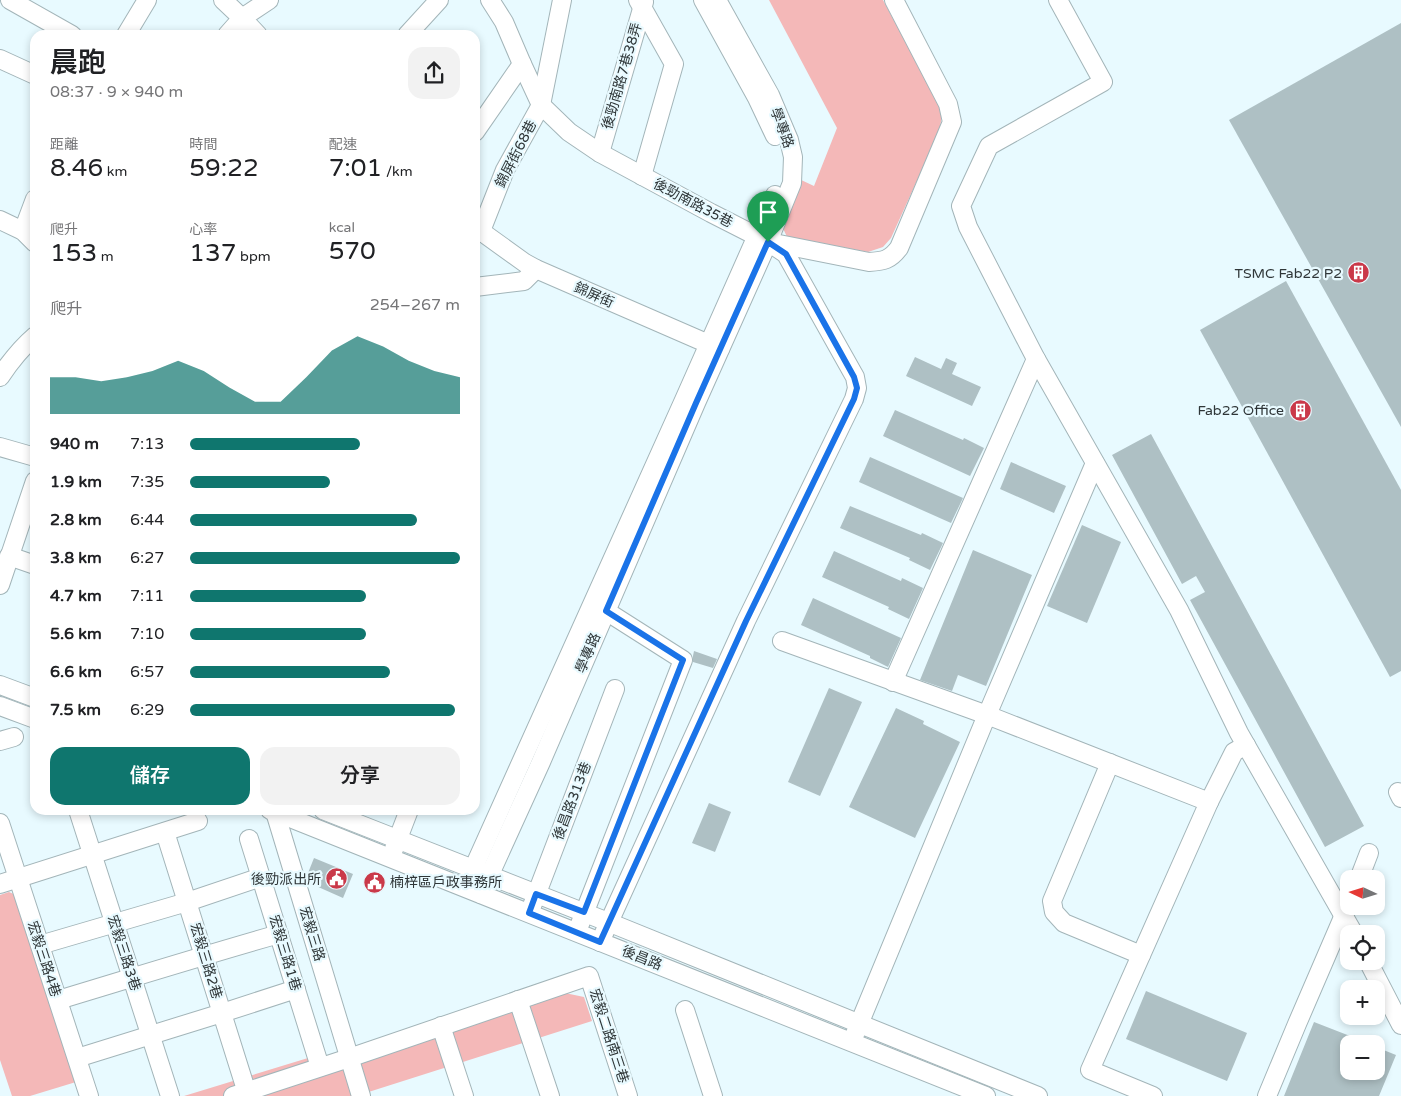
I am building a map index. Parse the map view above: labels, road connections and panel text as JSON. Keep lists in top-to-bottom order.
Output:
{
  "streets": {
    "street": [
      "後勁南路7巷38弄",
      "學專路",
      "錦屏街68巷",
      "後勁南路35巷",
      "錦屏街",
      "後昌路313巷",
      "宏毅三路",
      "宏毅三路3巷",
      "宏毅三路1巷",
      "後昌路",
      "宏毅三路4巷",
      "宏毅三路2巷",
      "宏毅二路南三巷"
    ]
  },
  "crossings": [
    ["後勁南路7巷38弄", "後勁南路35巷"],
    ["學專路", "後勁南路35巷"],
    ["學專路", "錦屏街"],
    ["學專路", "後昌路"],
    ["錦屏街68巷", "後勁南路35巷"],
    ["後勁南路35巷", "後昌路"],
    ["後昌路313巷", "後昌路"]
  ],
  "places": {
    "building": ["TSMC Fab22 P2", "Fab22 Office"],
    "public building": ["後勁派出所", "楠梓區戶政事務所"]
  },
  "north": "left",
  "page": {
    "heading": ["晨跑", "08:37 · 9 × 940 m"],
    "stats": [
      ["距離", "8.46 km"],
      ["時間", "59:22"],
      ["配速", "7:01 /km"],
      ["爬升", "153 m"],
      ["心率", "137 bpm"],
      ["kcal", "570"]
    ],
    "chart": ["爬升", "254–267 m"],
    "list": [
      {
        "name": "940 m",
        "note": "7:13"
      },
      {
        "name": "1.9 km",
        "note": "7:35"
      },
      {
        "name": "2.8 km",
        "note": "6:44"
      },
      {
        "name": "3.8 km",
        "note": "6:27"
      },
      {
        "name": "4.7 km",
        "note": "7:11"
      },
      {
        "name": "5.6 km",
        "note": "7:10"
      },
      {
        "name": "6.6 km",
        "note": "6:57"
      },
      {
        "name": "7.5 km",
        "note": "6:29"
      }
    ],
    "buttons": ["儲存", "分享"],
    "map_buttons": ["+", "−"]
  }
}
